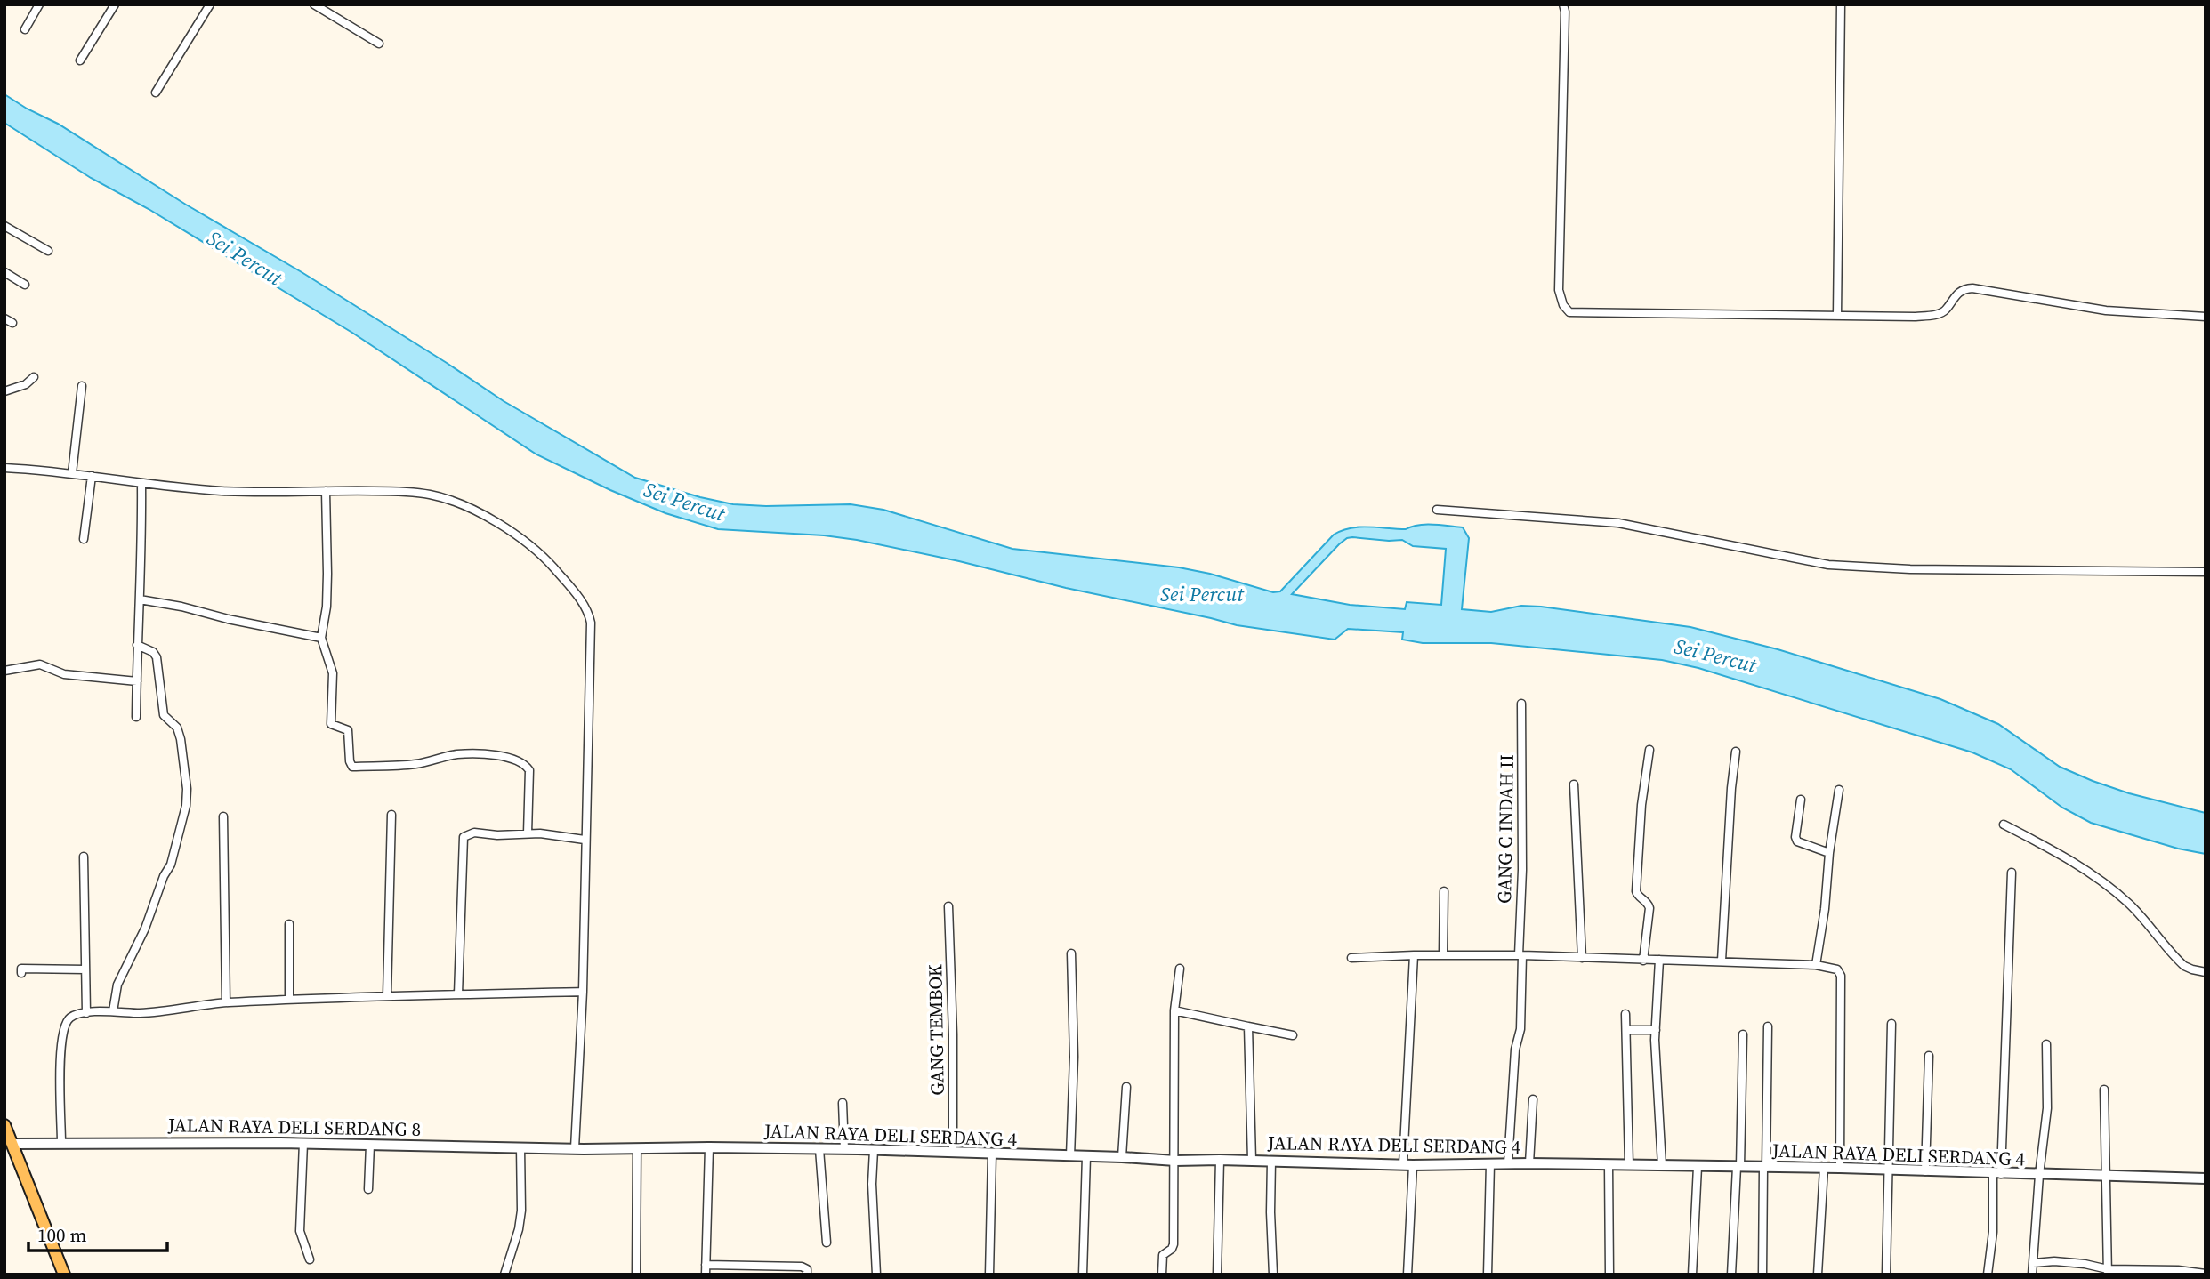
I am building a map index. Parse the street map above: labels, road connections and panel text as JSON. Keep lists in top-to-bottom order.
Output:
{
  "streets": {
    "street": [
      "GANG C INDAH II",
      "GANG TEMBOK",
      "JALAN RAYA DELI SERDANG 8",
      "JALAN RAYA DELI SERDANG 4"
    ]
  },
  "crossings": [
    ["GANG C INDAH II", "JALAN RAYA DELI SERDANG 4"],
    ["GANG TEMBOK", "JALAN RAYA DELI SERDANG 4"],
    ["JALAN RAYA DELI SERDANG 8", "JALAN RAYA DELI SERDANG 4"]
  ],
  "water": ["Sei Percut"],
  "scale_bar": "100 m"
}
